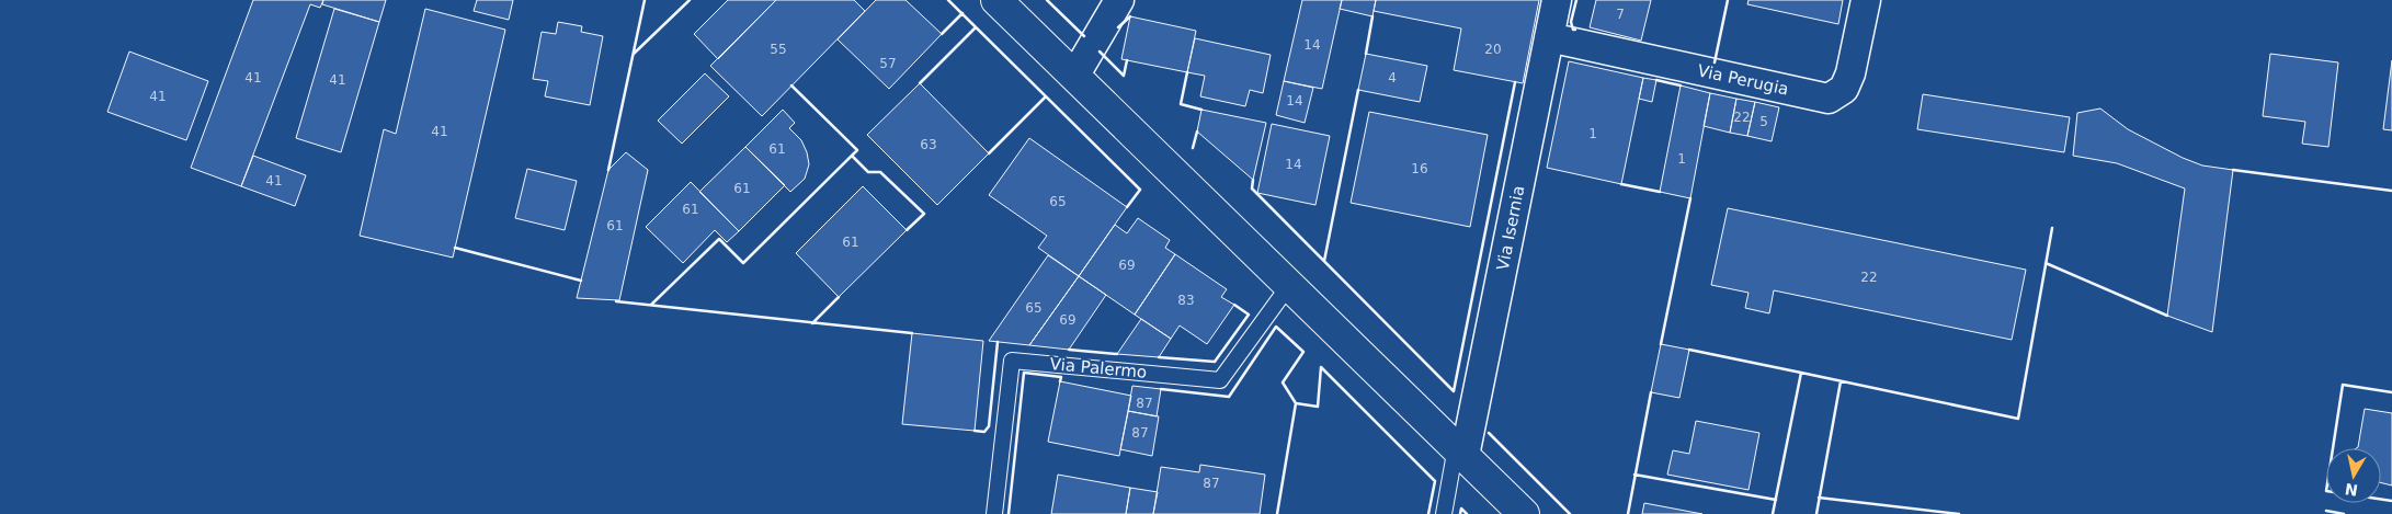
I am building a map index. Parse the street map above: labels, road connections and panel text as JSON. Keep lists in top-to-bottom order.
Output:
{
  "streets": {
    "street": ["Via Perugia", "Via Isernia"],
    "lane": ["Via Palermo"]
  },
  "crossings": [
    ["Via Perugia", "Via Isernia"]
  ],
  "house_numbers": [
    "7",
    "14",
    "55",
    "20",
    "57",
    "41",
    "4",
    "41",
    "41",
    "14",
    "22",
    "5",
    "41",
    "1",
    "63",
    "61",
    "1",
    "14",
    "16",
    "41",
    "61",
    "65",
    "61",
    "61",
    "61",
    "69",
    "22",
    "83",
    "65",
    "69",
    "87",
    "87",
    "87"
  ],
  "north": "bottom"
}
